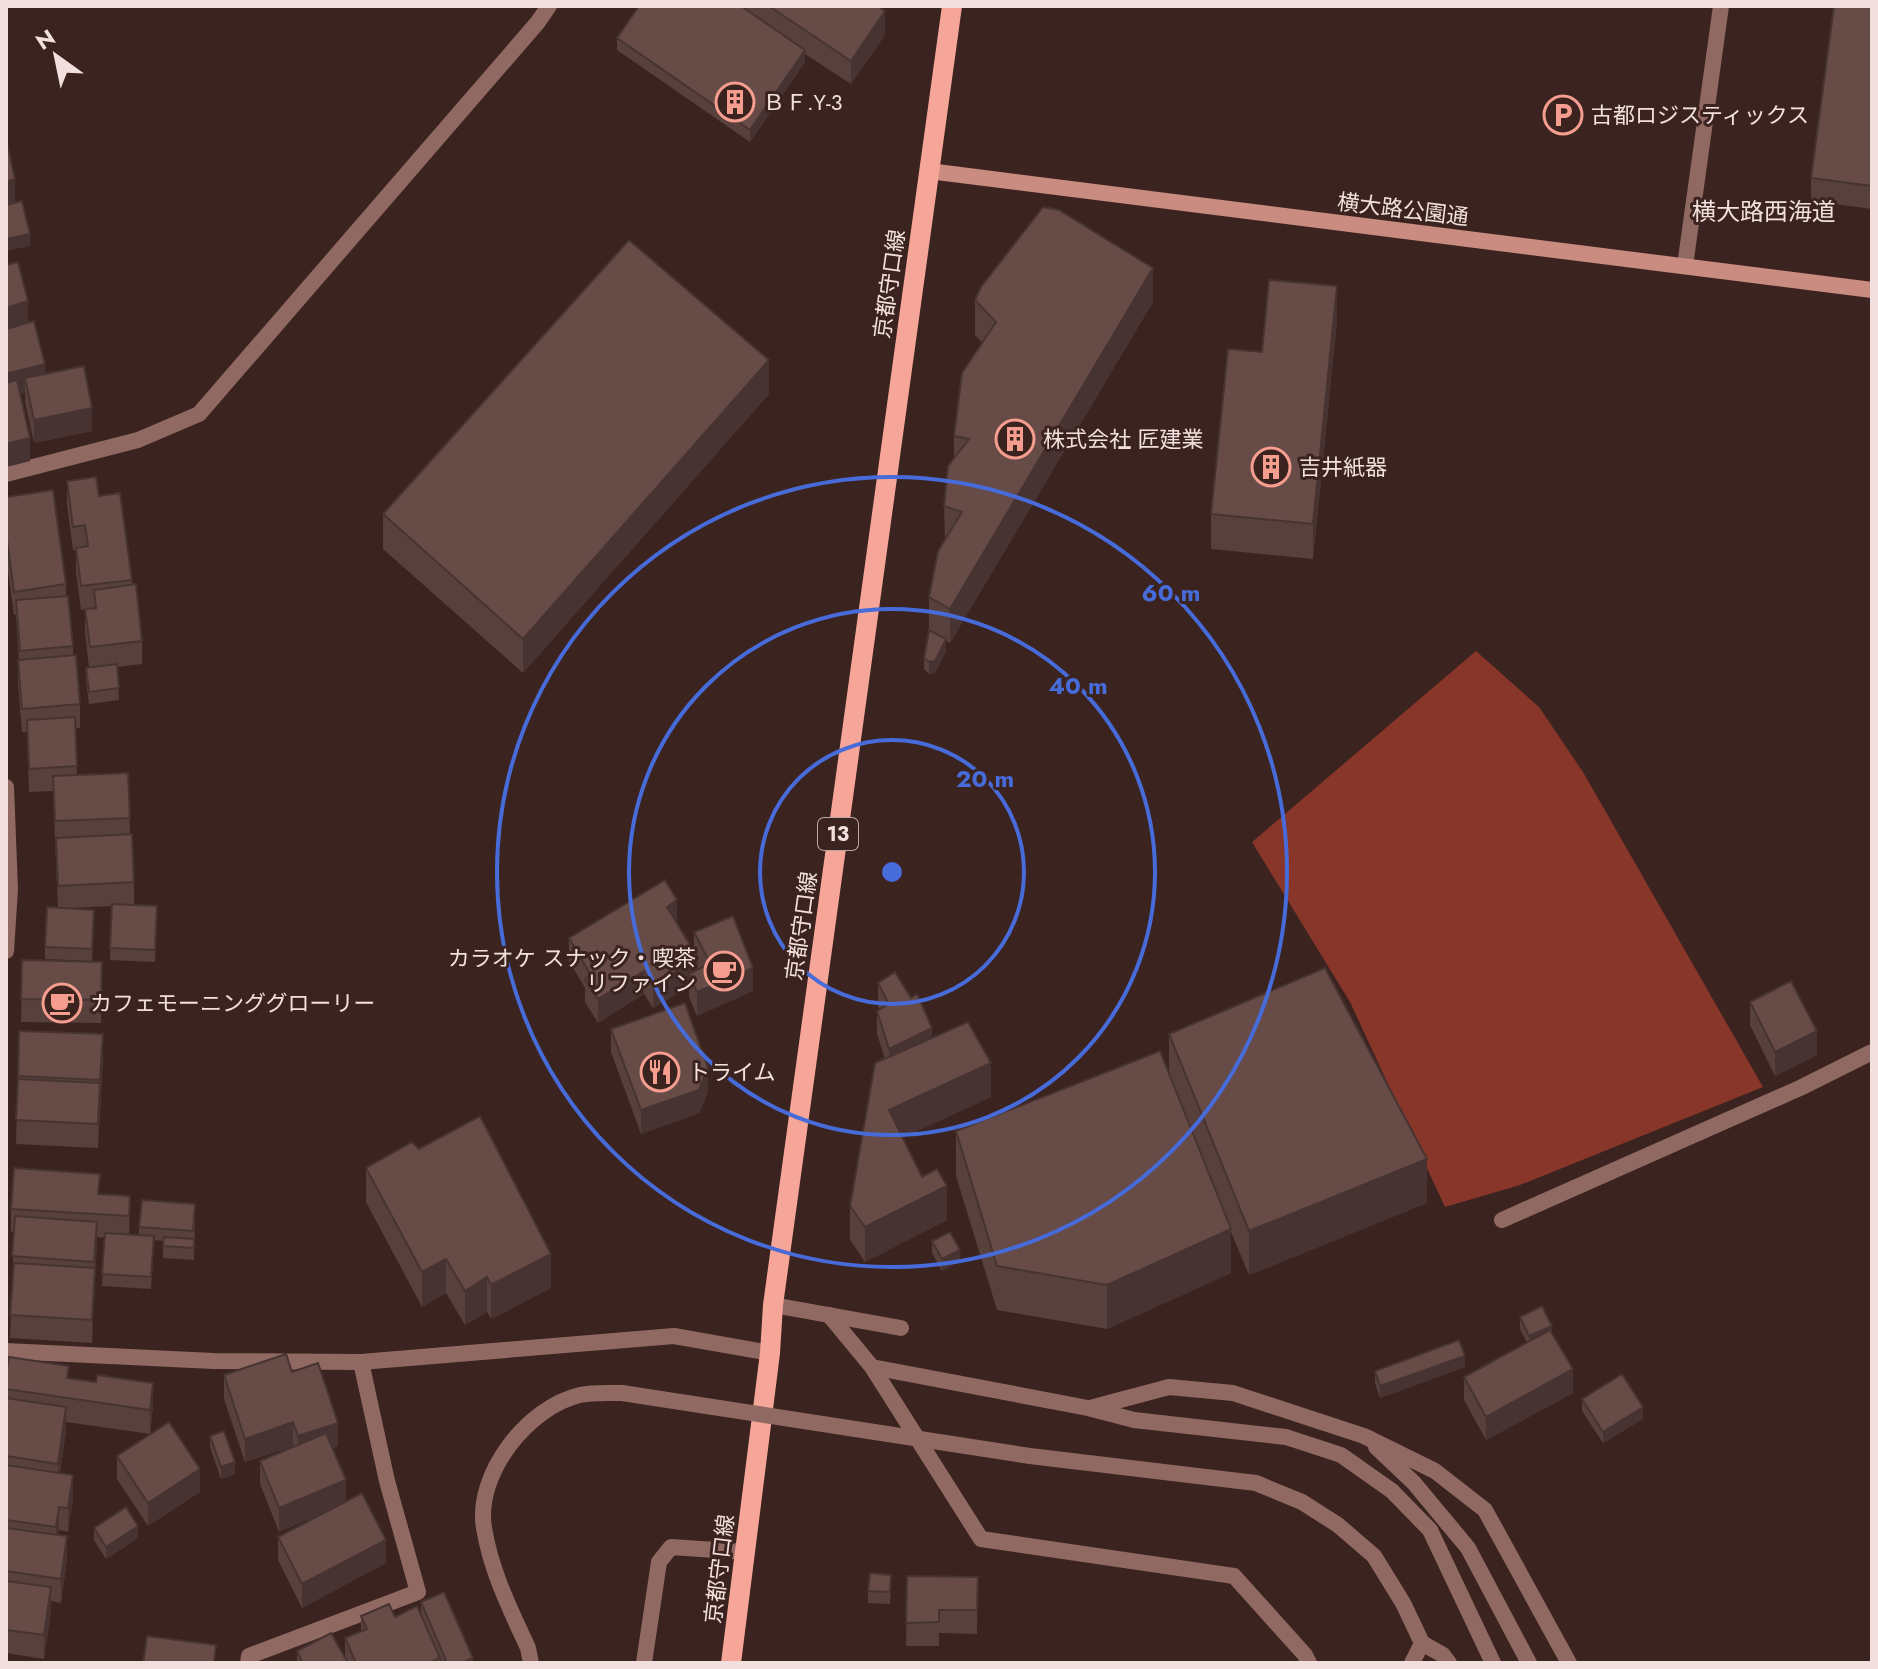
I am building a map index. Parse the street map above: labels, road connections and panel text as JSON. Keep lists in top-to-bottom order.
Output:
{
  "streets": {
    "main road": ["京都守口線", "13"],
    "street": ["横大路公園通"]
  },
  "crossings": [
    ["横大路公園通", "京都守口線"]
  ],
  "districts": ["横大路西海道"],
  "places": {
    "building": ["ＢＦ.Y-3", "株式会社 匠建業", "吉井紙器"],
    "parking": ["古都ロジスティックス"],
    "cafe": ["カラオケ スナック・喫茶 リファイン", "カフェモーニンググローリー"],
    "restaurant": ["トライム"]
  },
  "north": "top left",
  "rings": ["60 m", "40 m", "20 m"]
}
